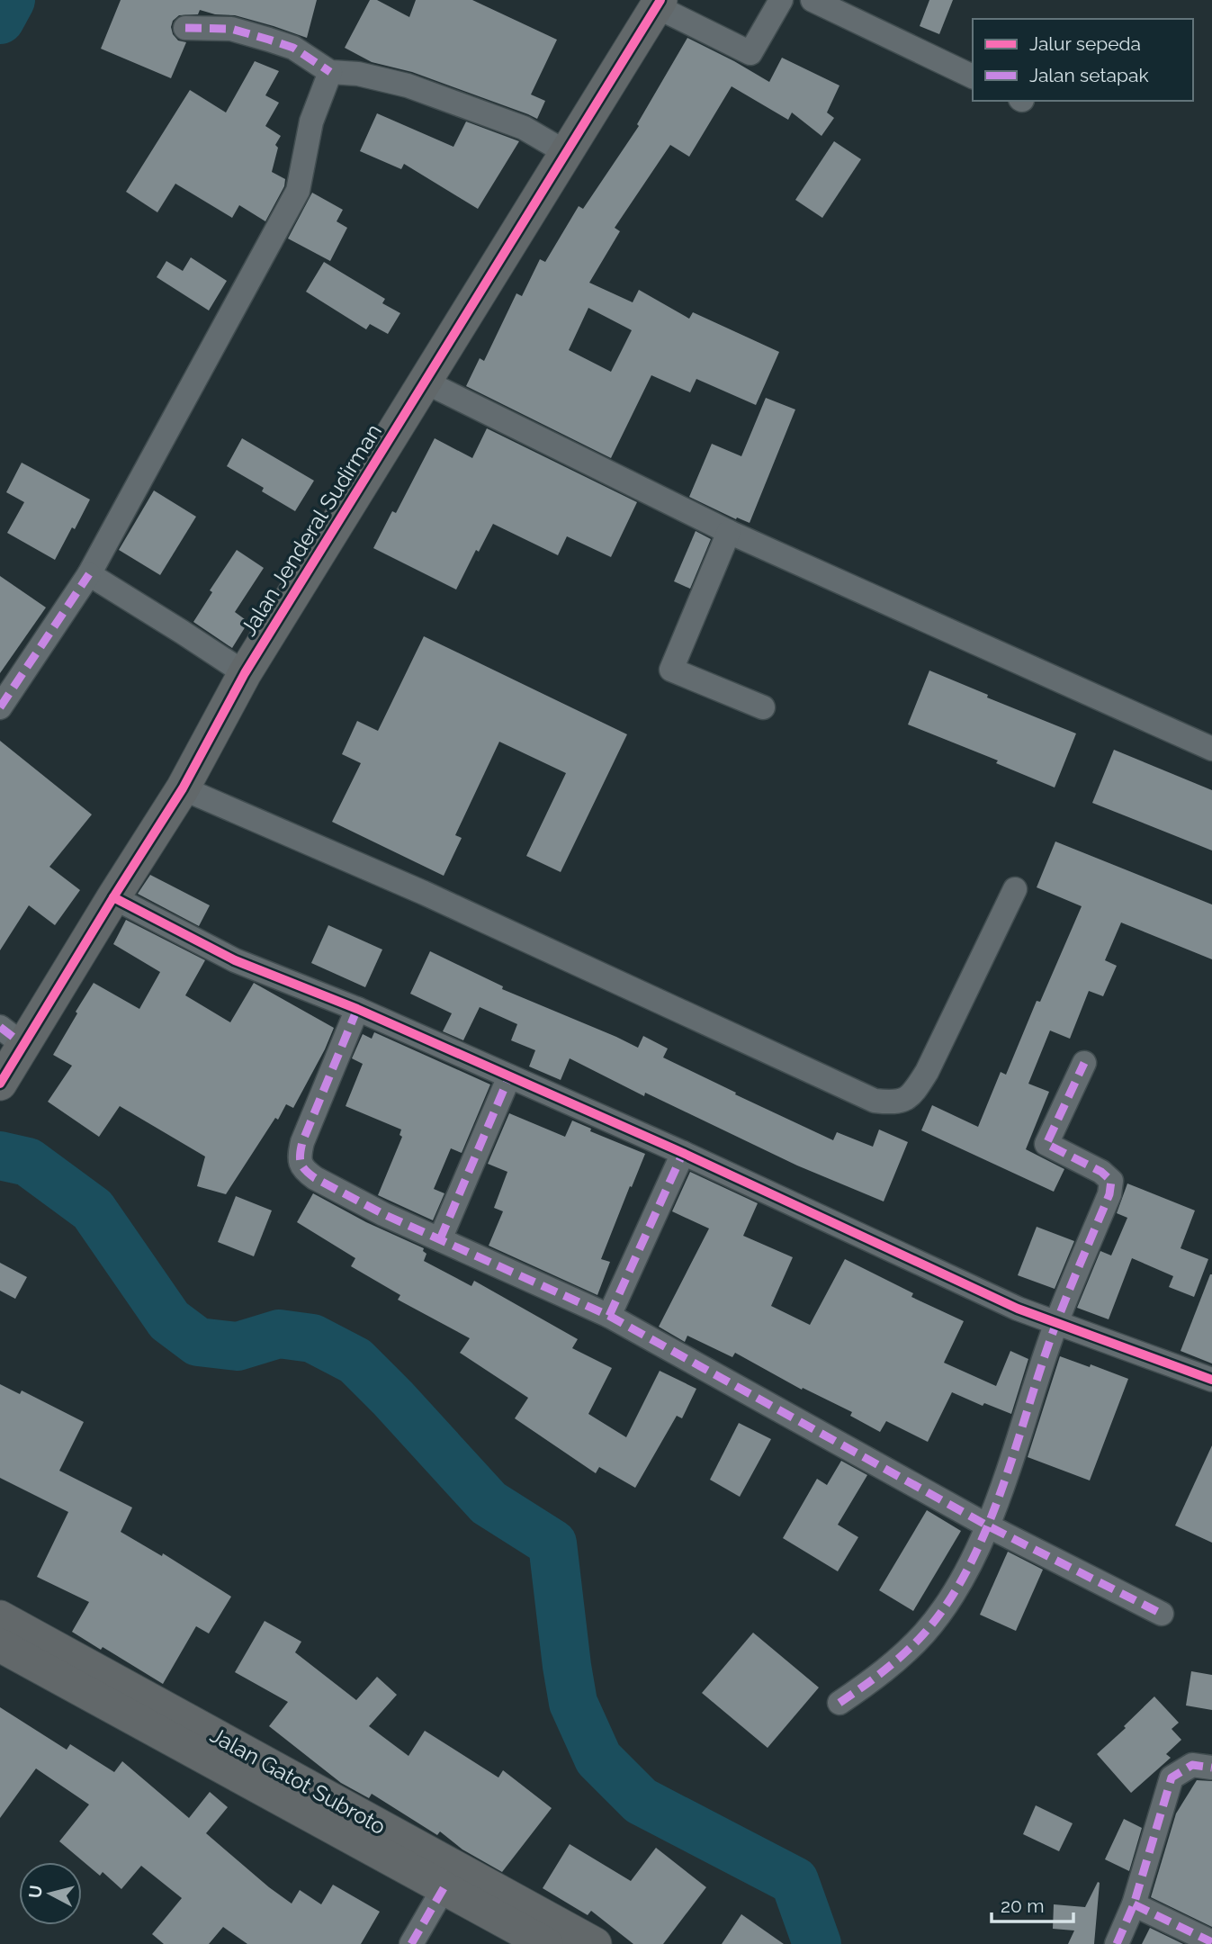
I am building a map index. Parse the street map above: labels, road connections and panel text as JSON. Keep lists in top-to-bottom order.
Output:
{
  "streets": {
    "street": ["Jalan Jenderal Sudirman", "Jalan Gatot Subroto"]
  },
  "legend": ["Jalur sepeda", "Jalan setapak"],
  "scale_bar": "20 m",
  "north": "left"
}
